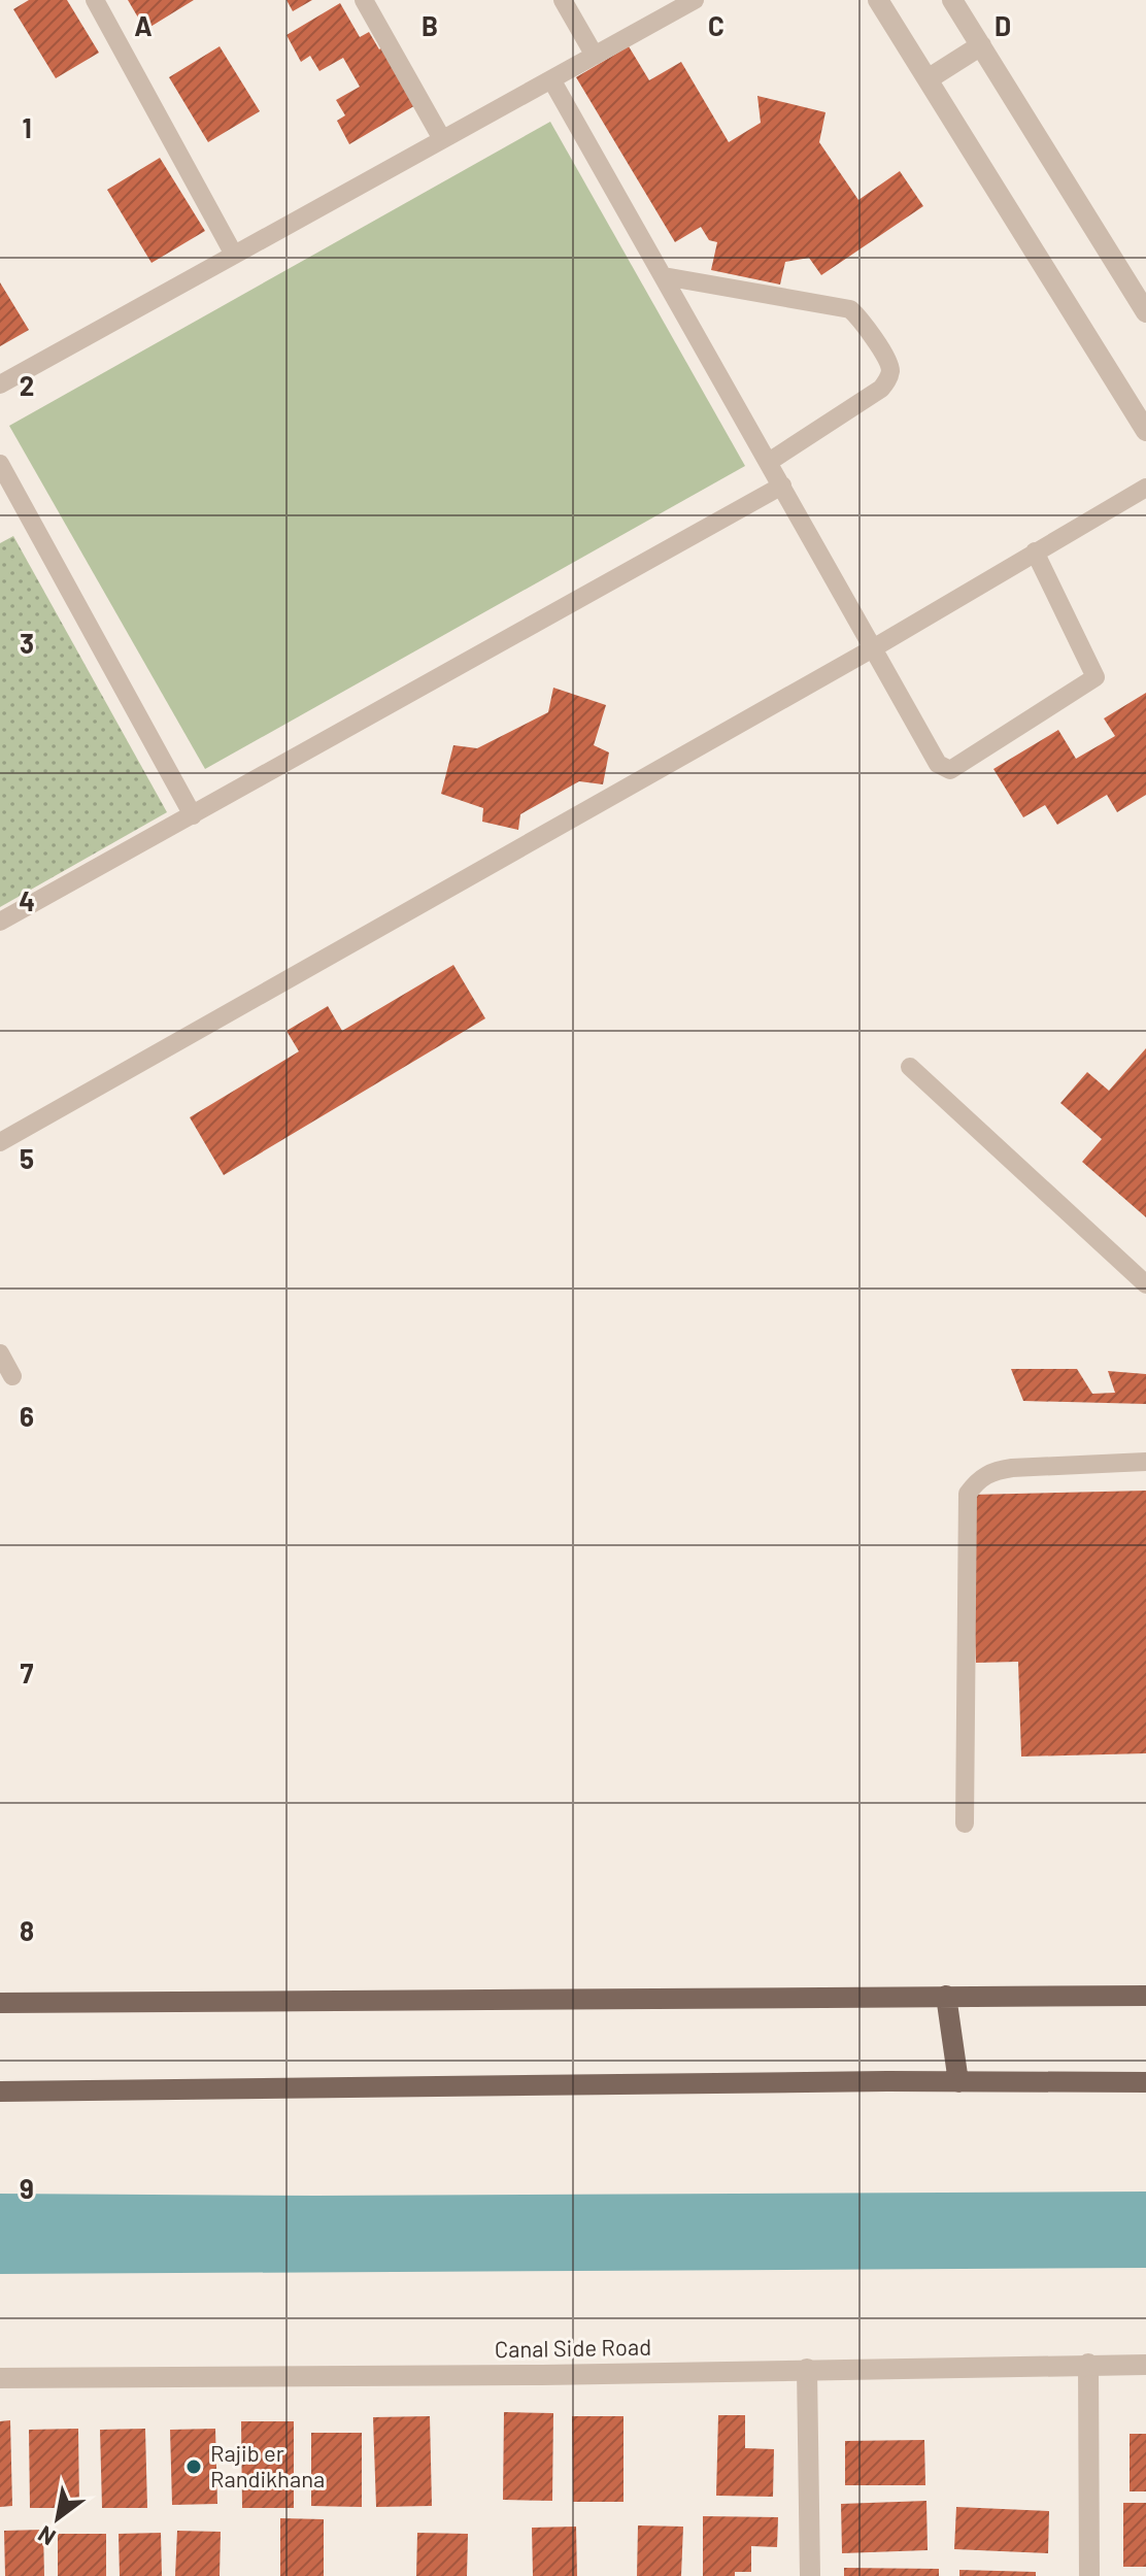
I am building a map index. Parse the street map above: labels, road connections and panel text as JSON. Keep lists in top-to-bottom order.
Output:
{
  "streets": {
    "street": ["Canal Side Road"]
  },
  "places": ["Rajib er Randikhana"],
  "north": "bottom left",
  "grid": {
    "columns": [
      "A",
      "B",
      "C",
      "D"
    ],
    "rows": [
      "1",
      "2",
      "3",
      "4",
      "5",
      "6",
      "7",
      "8",
      "9"
    ]
  }
}
